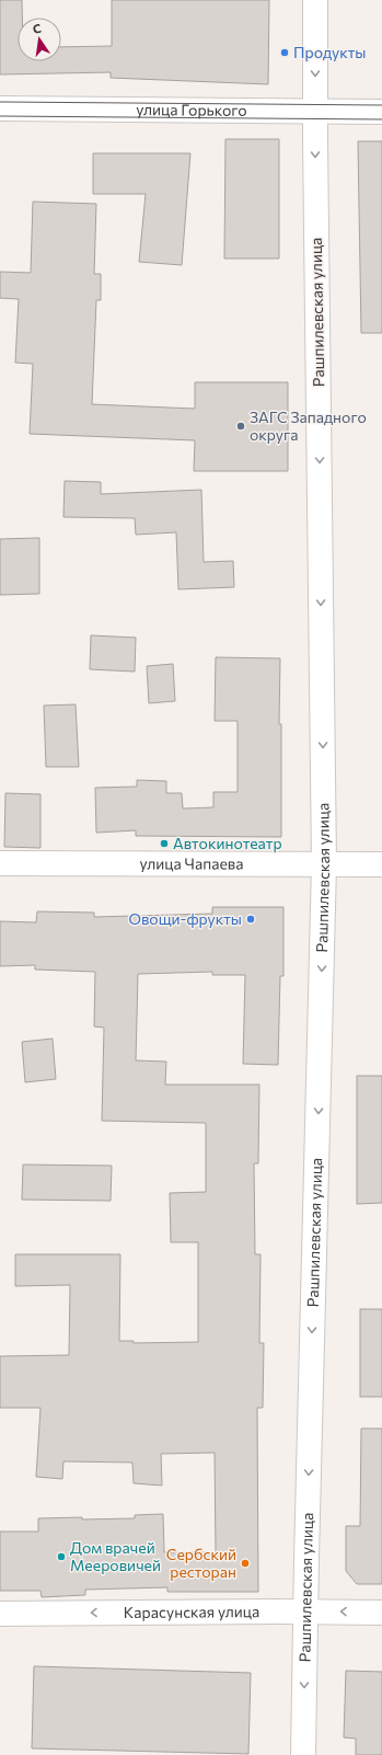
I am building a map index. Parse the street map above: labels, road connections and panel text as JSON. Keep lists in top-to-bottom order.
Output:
{
  "streets": {
    "street": [
      "улица Горького",
      "Рашпилевская улица",
      "улица Чапаева",
      "Карасунская улица"
    ]
  },
  "crossings": [
    ["улица Горького", "Рашпилевская улица"],
    ["Рашпилевская улица", "улица Чапаева"],
    ["Рашпилевская улица", "Карасунская улица"]
  ],
  "one_way": ["Рашпилевская улица", "Карасунская улица"],
  "places": [
    "Продукты",
    "ЗАГС Западного округа",
    "Автокинотеатр",
    "Овощи-фрукты",
    "Дом врачей Мееровичей",
    "Сербский ресторан"
  ],
  "north": "top"
}
